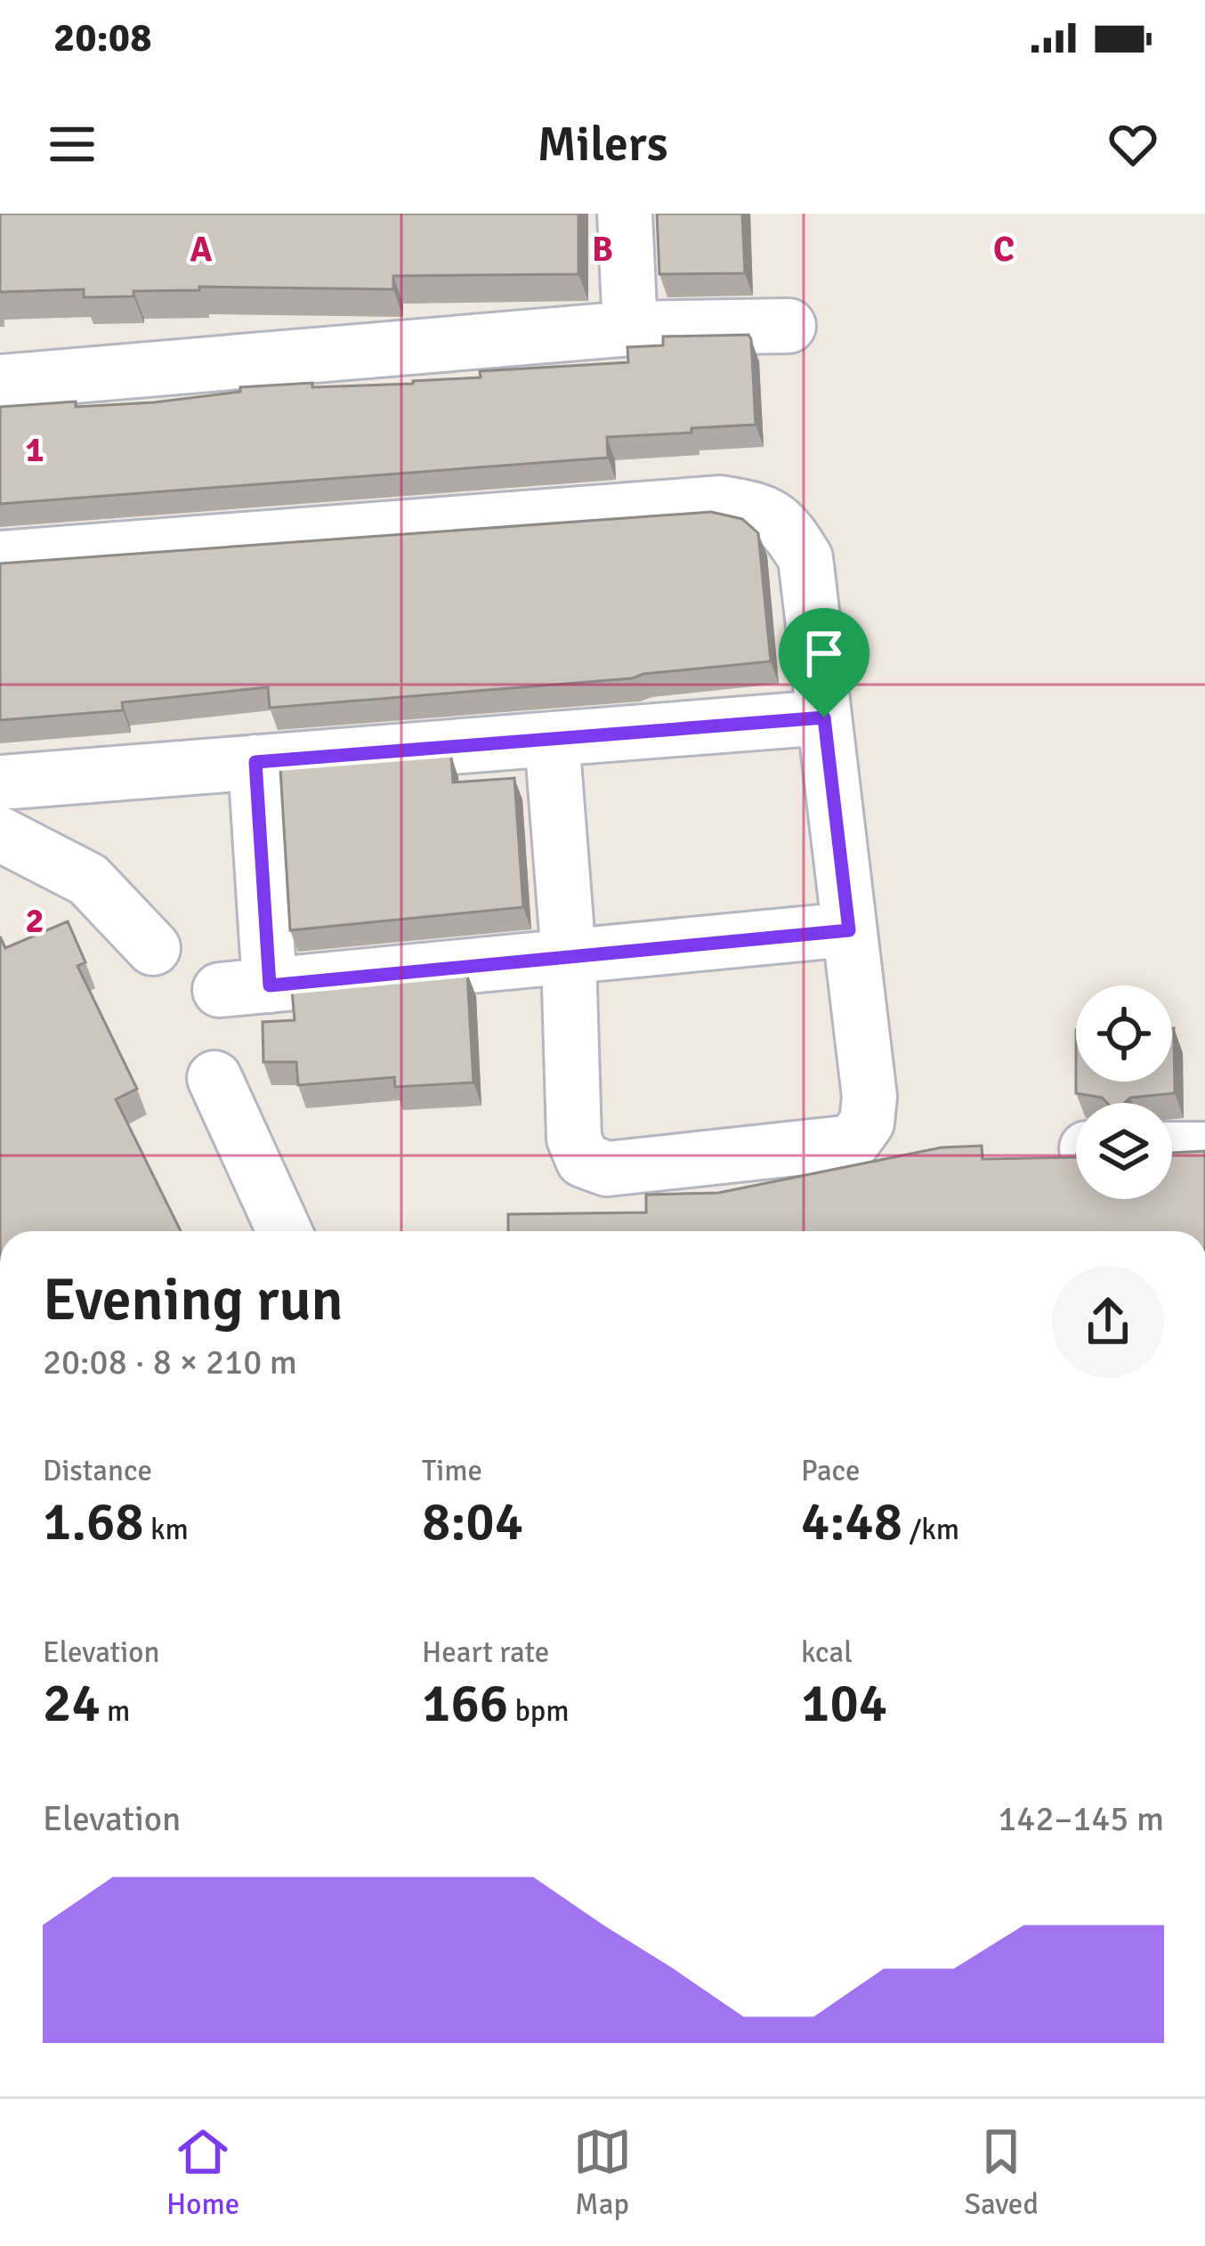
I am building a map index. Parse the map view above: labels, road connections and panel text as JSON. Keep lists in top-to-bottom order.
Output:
{
  "page": {
    "status": "20:08",
    "header": "Milers",
    "heading": ["Evening run", "20:08 · 8 × 210 m"],
    "stats": [
      ["Distance", "1.68 km"],
      ["Time", "8:04"],
      ["Pace", "4:48 /km"],
      ["Elevation", "24 m"],
      ["Heart rate", "166 bpm"],
      ["kcal", "104"]
    ],
    "chart": ["Elevation", "142–145 m"],
    "tabs": ["Home", "Map", "Saved"]
  },
  "grid": {
    "columns": ["A", "B", "C"],
    "rows": ["1", "2"]
  }
}
